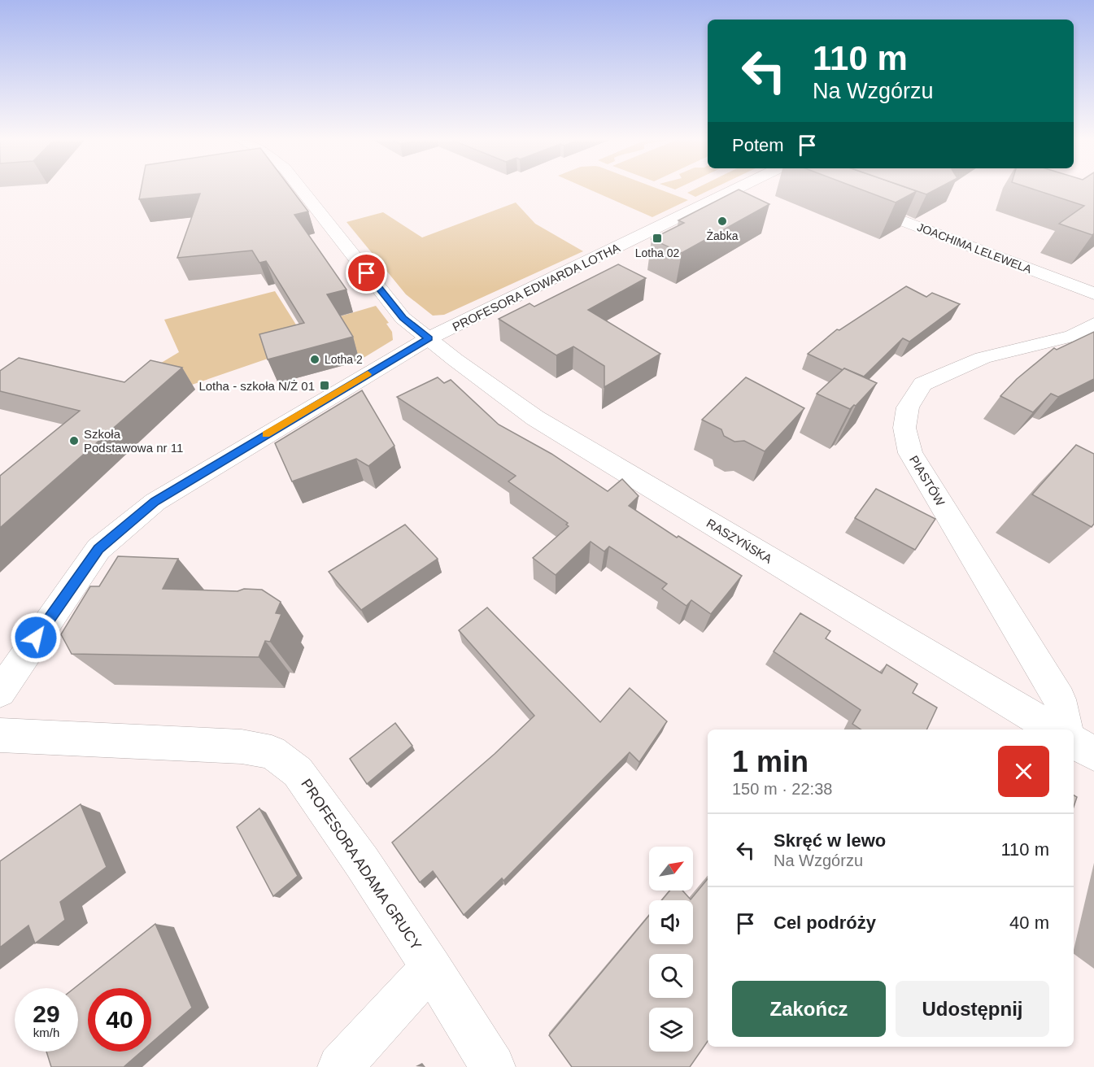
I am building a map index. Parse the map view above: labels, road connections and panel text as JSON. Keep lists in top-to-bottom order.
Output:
{
  "streets": {
    "street": [
      "JOACHIMA LELEWELA",
      "PROFESORA EDWARDA LOTHA",
      "PIASTÓW",
      "RASZYŃSKA",
      "PROFESORA ADAMA GRUCY"
    ]
  },
  "crossings": [
    ["PROFESORA EDWARDA LOTHA", "RASZYŃSKA"]
  ],
  "places": {
    "other": ["Żabka", "Lotha 2", "Szkoła Podstawowa nr 11"],
    "transit": ["Lotha 02", "Lotha - szkoła N/Ż 01"]
  },
  "north": "top right",
  "page": {
    "turn": ["110 m", "Na Wzgórzu"],
    "then": "Potem",
    "heading": ["1 min", "150 m · 22:38"],
    "list": [
      {
        "name": "Skręć w lewo",
        "note": "Na Wzgórzu",
        "value": "110 m"
      },
      {
        "name": "Cel podróży",
        "value": "40 m"
      }
    ],
    "buttons": ["Zakończ", "Udostępnij"],
    "speed": "29 km/h",
    "limit": "40"
  }
}
